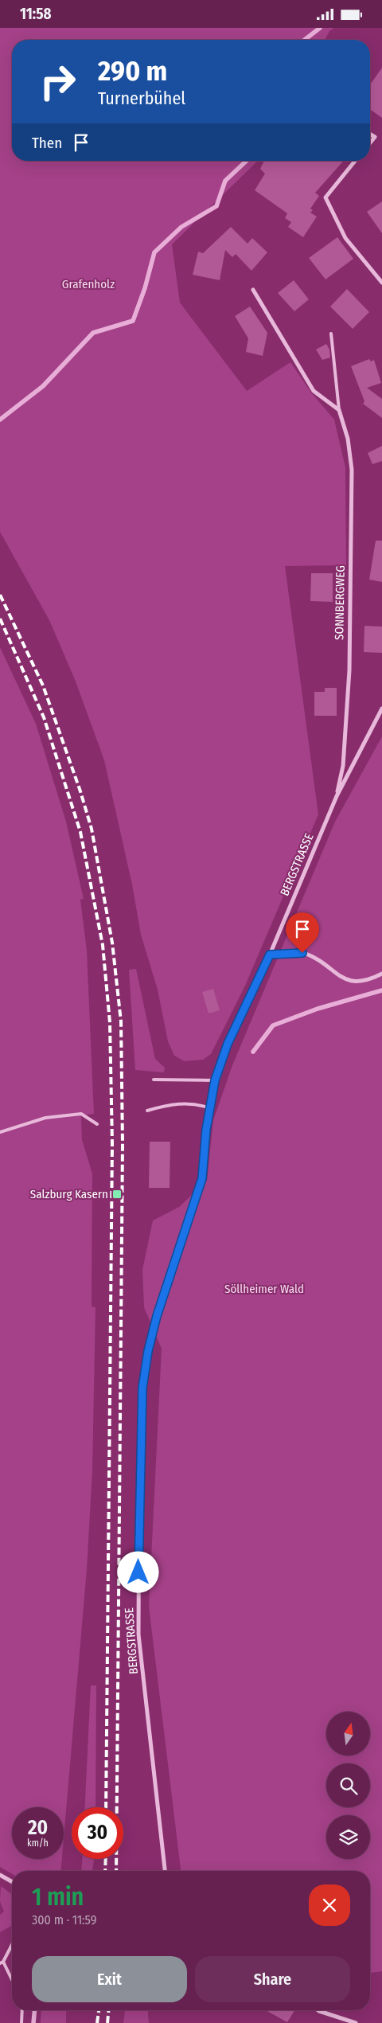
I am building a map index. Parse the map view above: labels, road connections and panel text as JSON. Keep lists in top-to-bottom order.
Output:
{
  "streets": {
    "street": ["SONNBERGWEG", "BERGSTRASSE"]
  },
  "crossings": [
    ["SONNBERGWEG", "BERGSTRASSE"]
  ],
  "parks": ["Grafenholz", "Söllheimer Wald"],
  "places": {
    "transit": ["Salzburg Kasern"]
  },
  "north": "top",
  "page": {
    "status": "11:58",
    "turn": ["290 m", "Turnerbühel"],
    "then": "Then",
    "speed": "20 km/h",
    "limit": "30",
    "heading": ["1 min", "300 m · 11:59"],
    "buttons": ["Exit", "Share"]
  }
}
